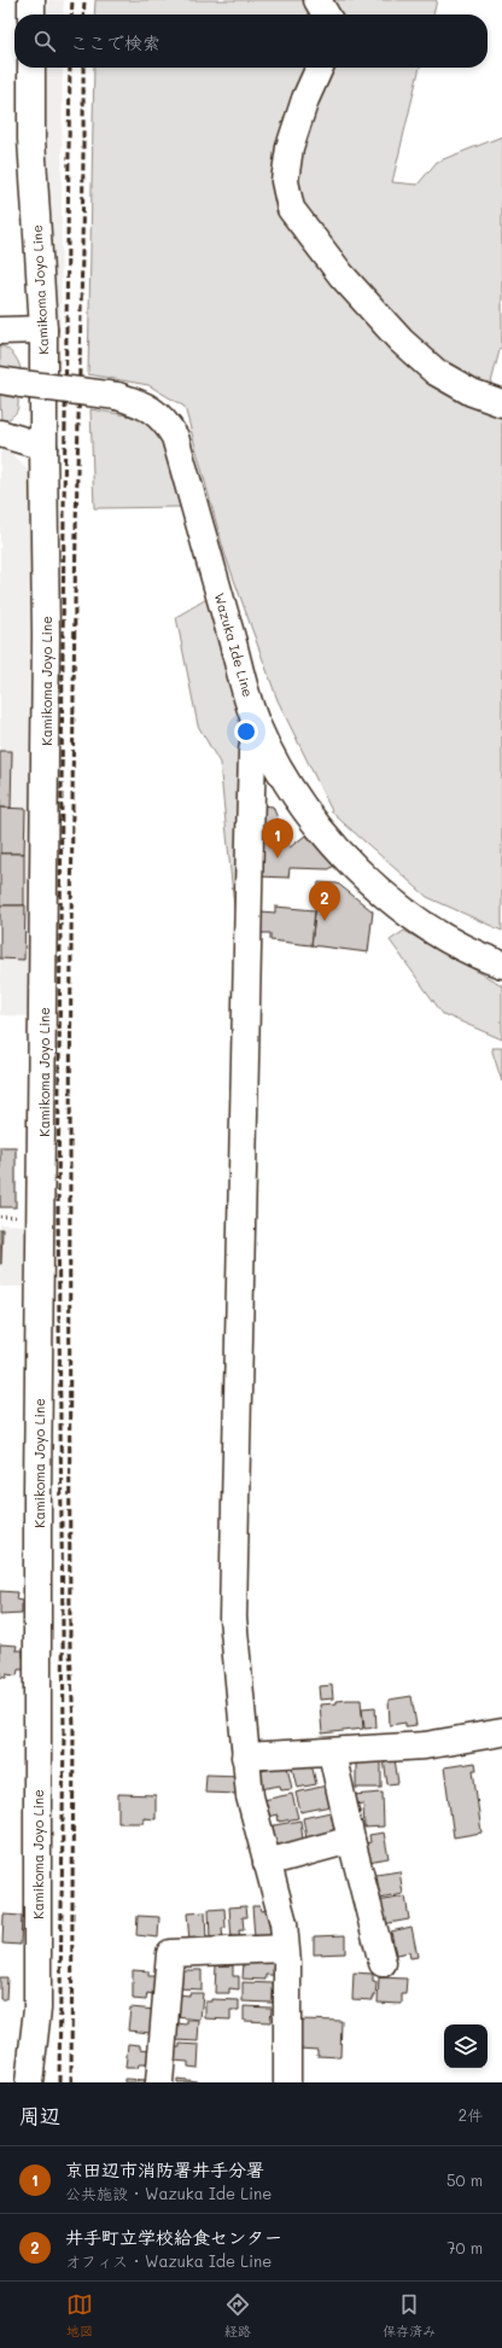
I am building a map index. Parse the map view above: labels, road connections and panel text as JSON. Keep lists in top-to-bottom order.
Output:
{
  "streets": {
    "main road": ["Kamikoma Joyo Line", "Wazuka Ide Line"]
  },
  "page": {
    "search": "ここで検索",
    "pins": ["1", "2"],
    "heading": ["周辺", "2件"],
    "list": [
      {
        "mark": "1",
        "name": "京田辺市消防署井手分署",
        "note": "公共施設 · Wazuka Ide Line",
        "value": "50 m"
      },
      {
        "mark": "2",
        "name": "井手町立学校給食センター",
        "note": "オフィス · Wazuka Ide Line",
        "value": "70 m"
      }
    ],
    "nav": ["地図", "経路", "保存済み"]
  }
}
